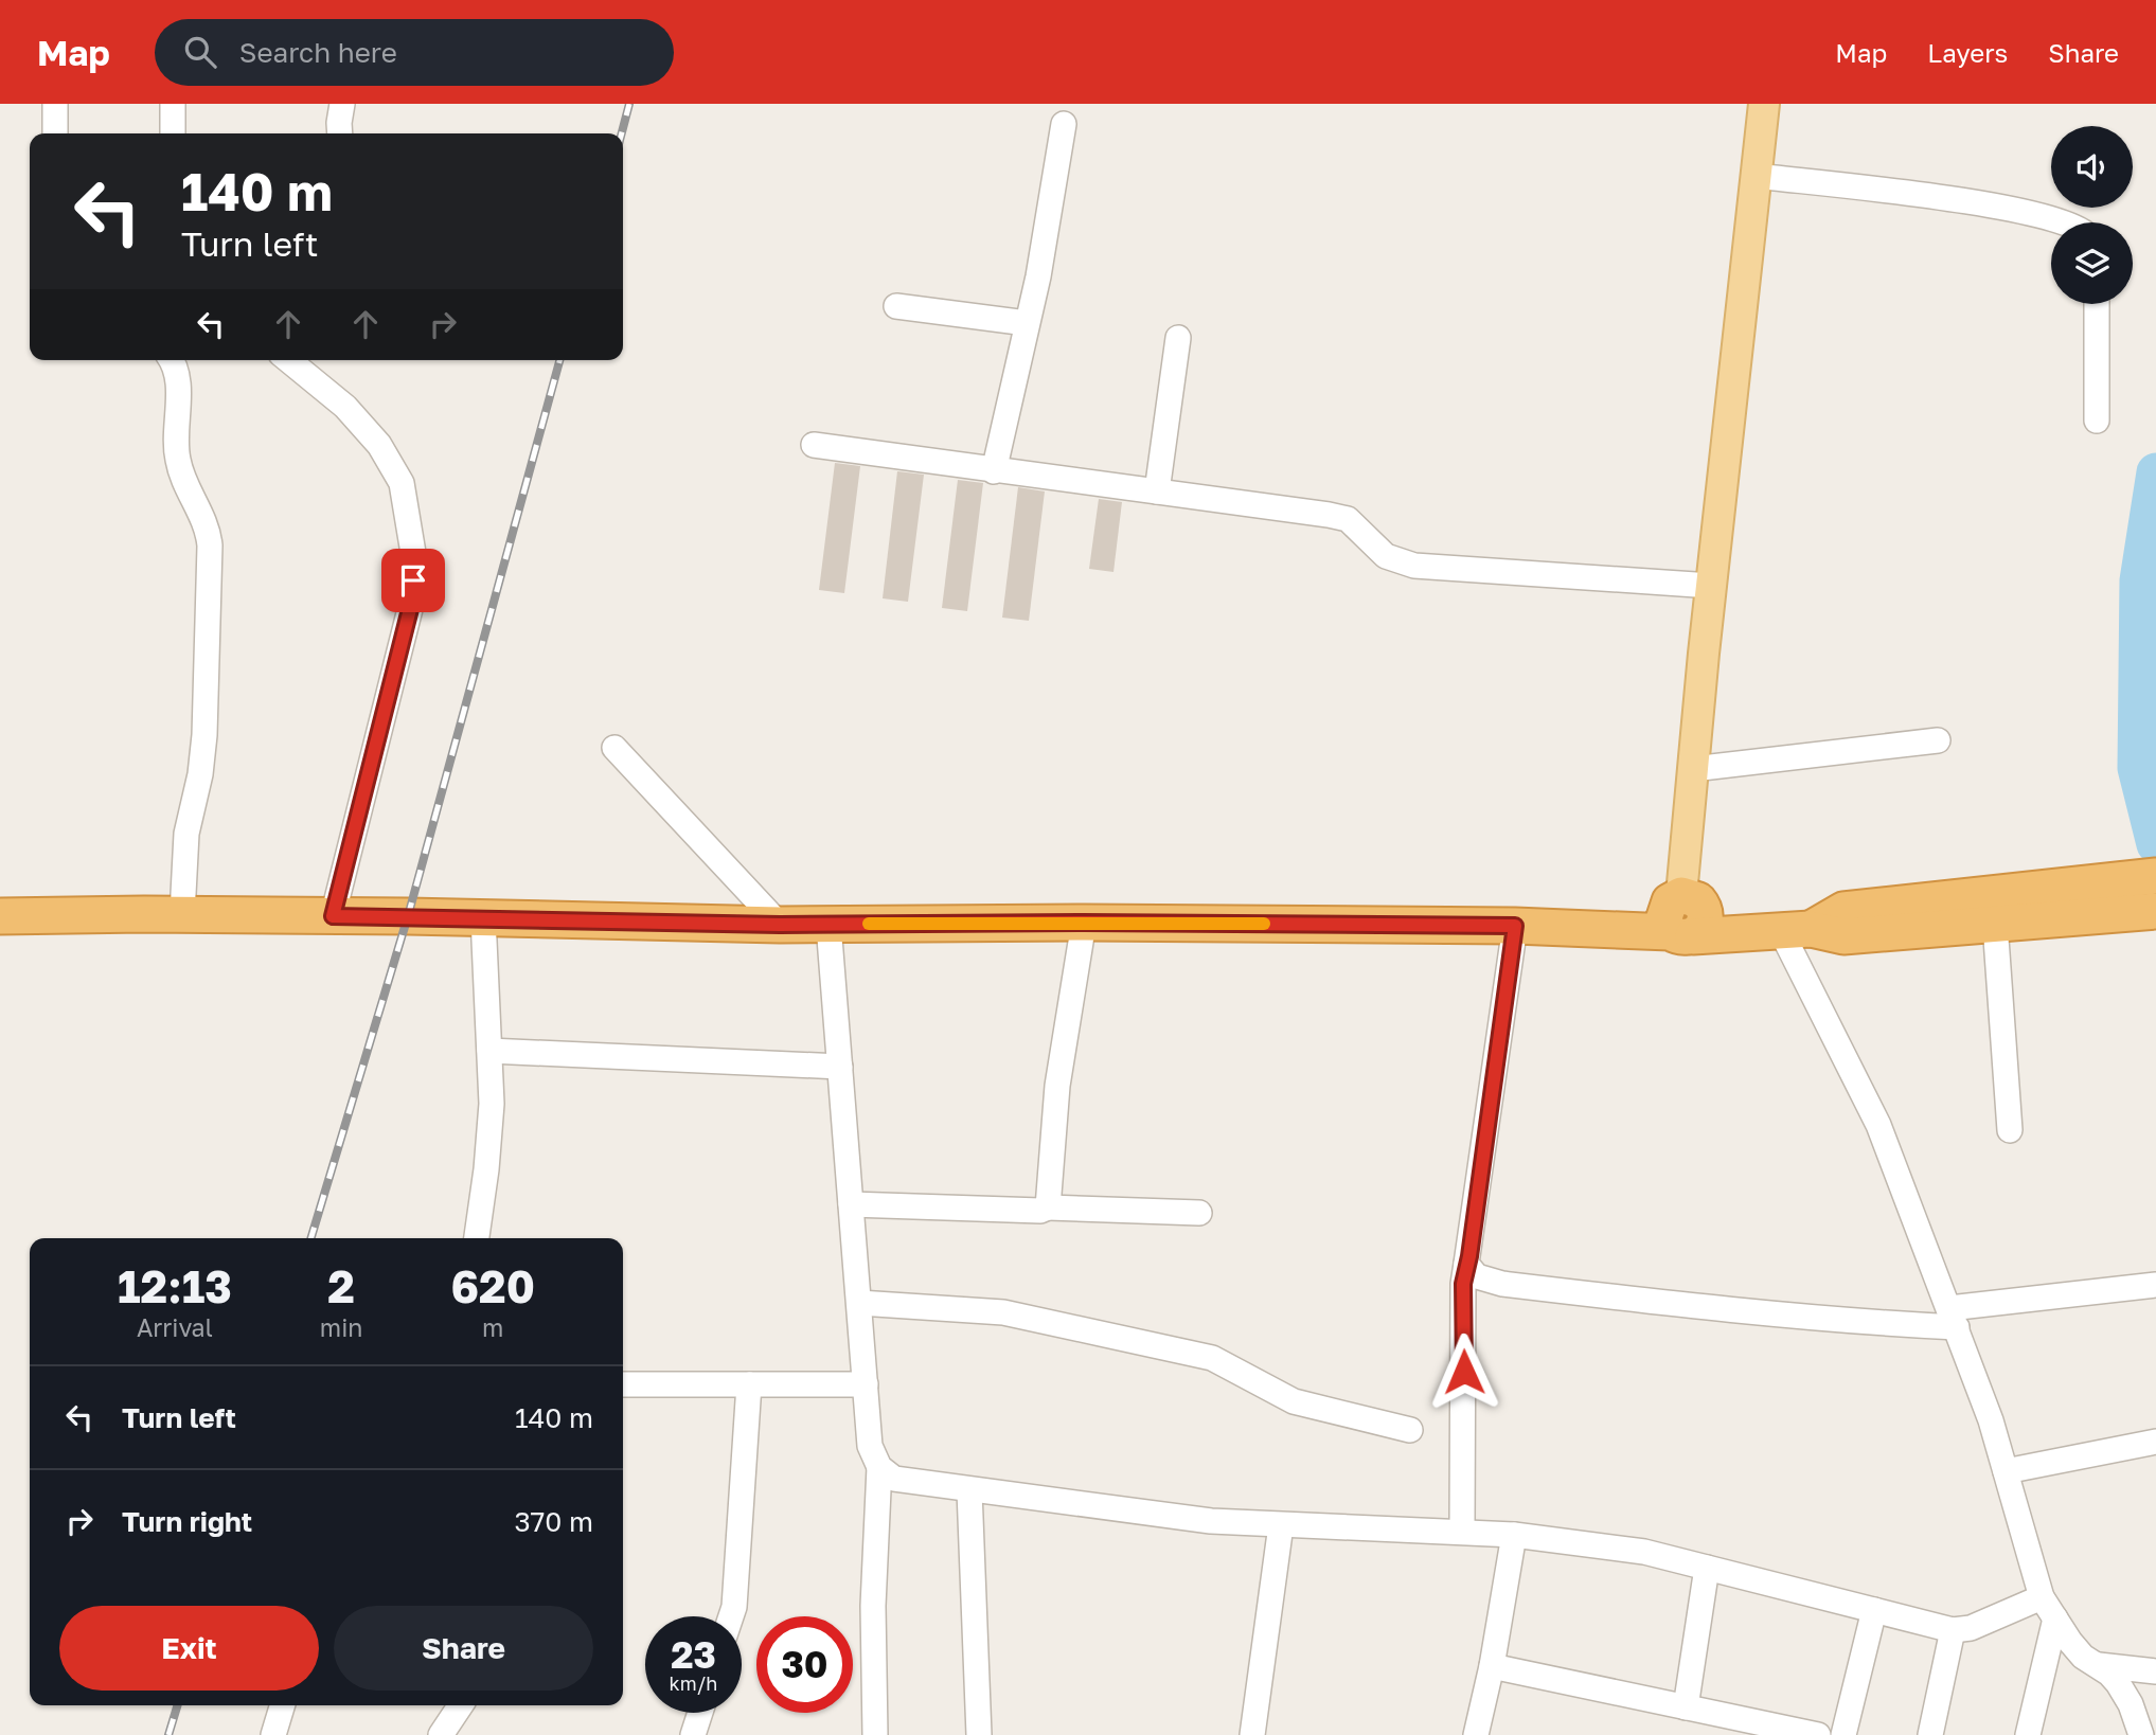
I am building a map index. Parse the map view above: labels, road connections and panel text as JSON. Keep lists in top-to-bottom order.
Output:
{
  "page": {
    "header": "Map",
    "search": "Search here",
    "nav": ["Map", "Layers", "Share"],
    "turn": ["140 m", "Turn left"],
    "eta": [
      "12:13",
      "Arrival",
      "2",
      "min",
      "620",
      "m"
    ],
    "list": [
      {
        "name": "Turn left",
        "value": "140 m"
      },
      {
        "name": "Turn right",
        "value": "370 m"
      }
    ],
    "buttons": ["Exit", "Share"],
    "speed": "23 km/h",
    "limit": "30"
  }
}
